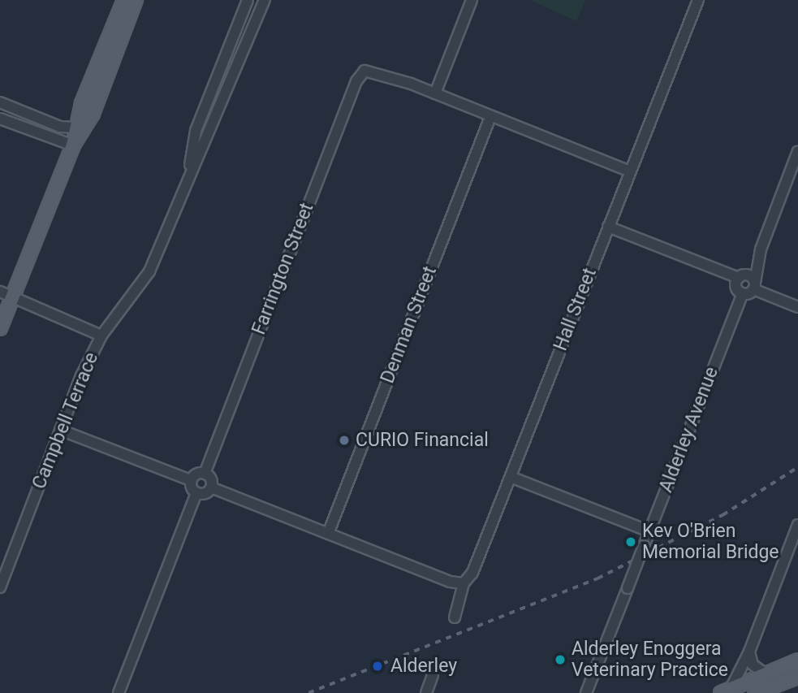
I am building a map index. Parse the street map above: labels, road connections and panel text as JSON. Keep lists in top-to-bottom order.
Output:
{
  "streets": {
    "street": [
      "Farrington Street",
      "Hall Street",
      "Denman Street",
      "Campbell Terrace",
      "Alderley Avenue"
    ]
  },
  "places": [
    "CURIO Financial",
    "Kev O'Brien Memorial Bridge",
    "Alderley Enoggera Veterinary Practice",
    "Alderley"
  ]
}
